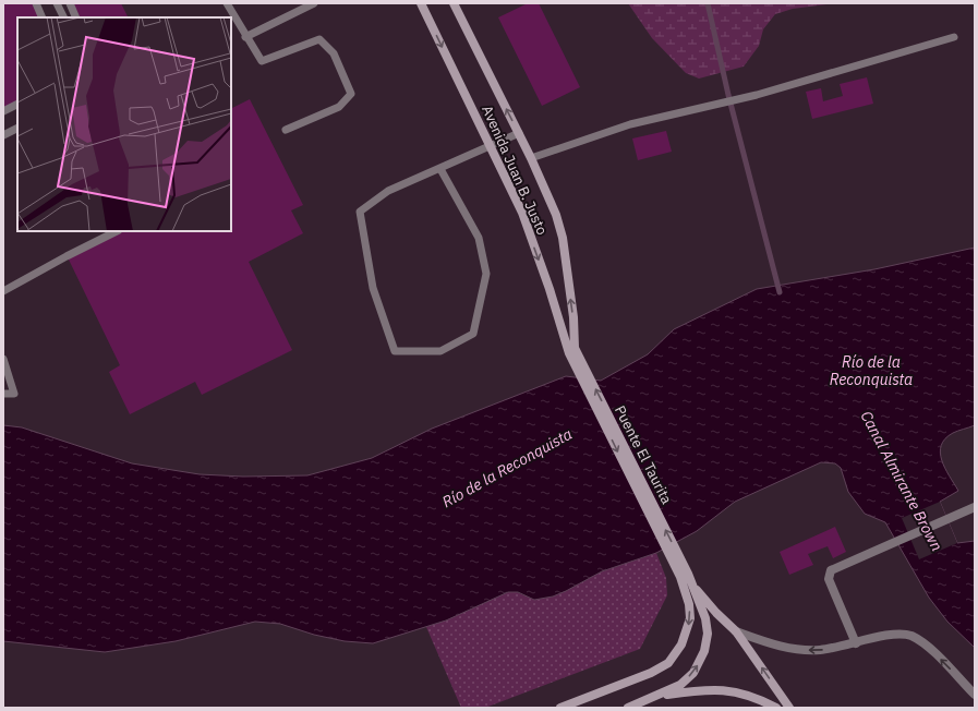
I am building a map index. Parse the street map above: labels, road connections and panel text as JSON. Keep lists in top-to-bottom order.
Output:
{
  "streets": {
    "main road": ["Avenida Juan B. Justo", "Puente El Taurita"]
  },
  "crossings": [
    ["Avenida Juan B. Justo", "Puente El Taurita"]
  ],
  "water": ["Río de la Reconquista", "Canal Almirante Brown"]
}
